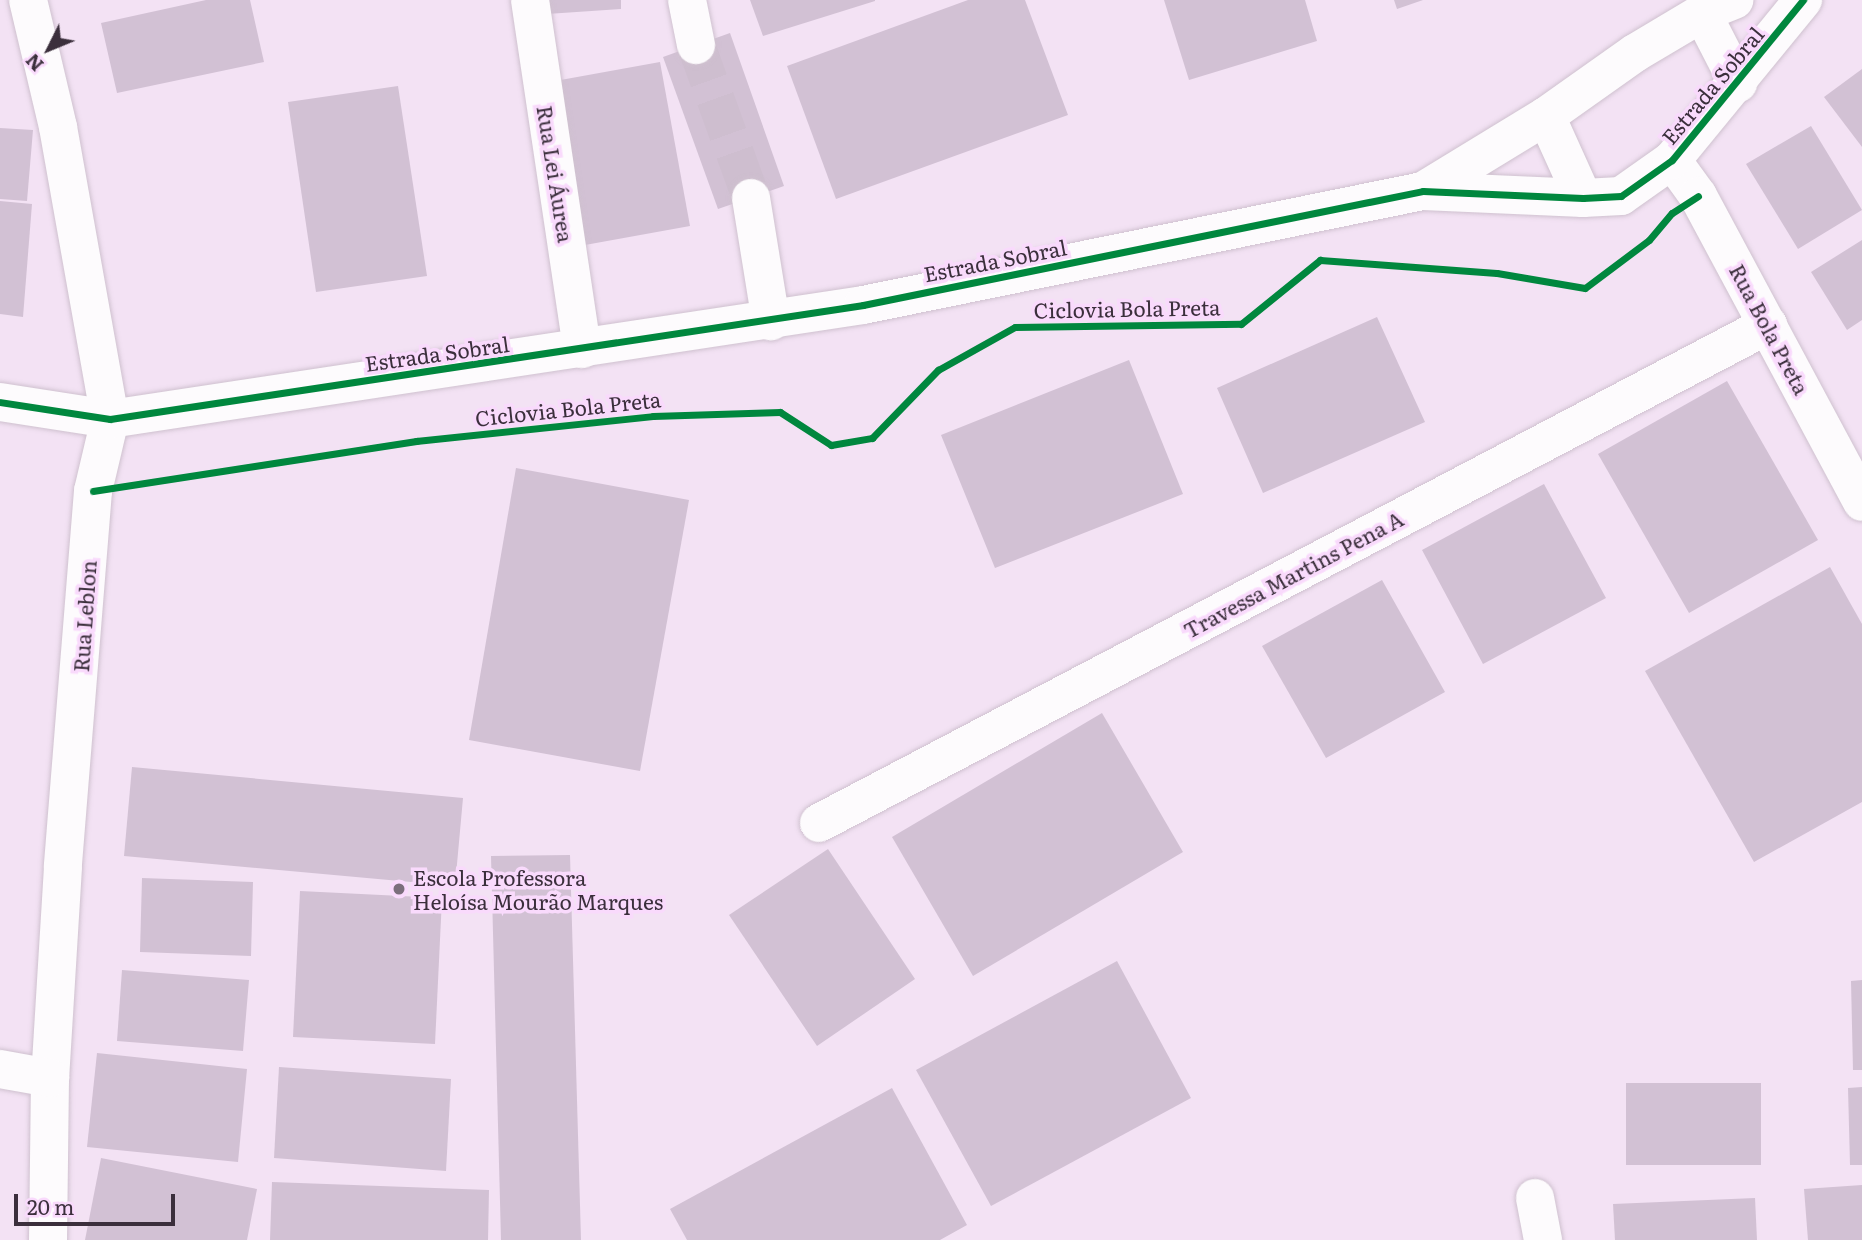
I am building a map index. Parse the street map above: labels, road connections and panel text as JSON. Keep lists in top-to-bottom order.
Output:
{
  "streets": {
    "street": [
      "Estrada Sobral",
      "Rua Lei Áurea",
      "Rua Bola Preta",
      "Travessa Martins Pena A",
      "Rua Leblon"
    ],
    "cycle path": ["Ciclovia Bola Preta"]
  },
  "crossings": [
    ["Estrada Sobral", "Rua Lei Áurea"],
    ["Estrada Sobral", "Rua Bola Preta"],
    ["Estrada Sobral", "Rua Leblon"],
    ["Rua Bola Preta", "Travessa Martins Pena A"]
  ],
  "places": ["Escola Professora Heloísa Mourão Marques"],
  "scale_bar": "20 m",
  "north": "bottom left"
}
